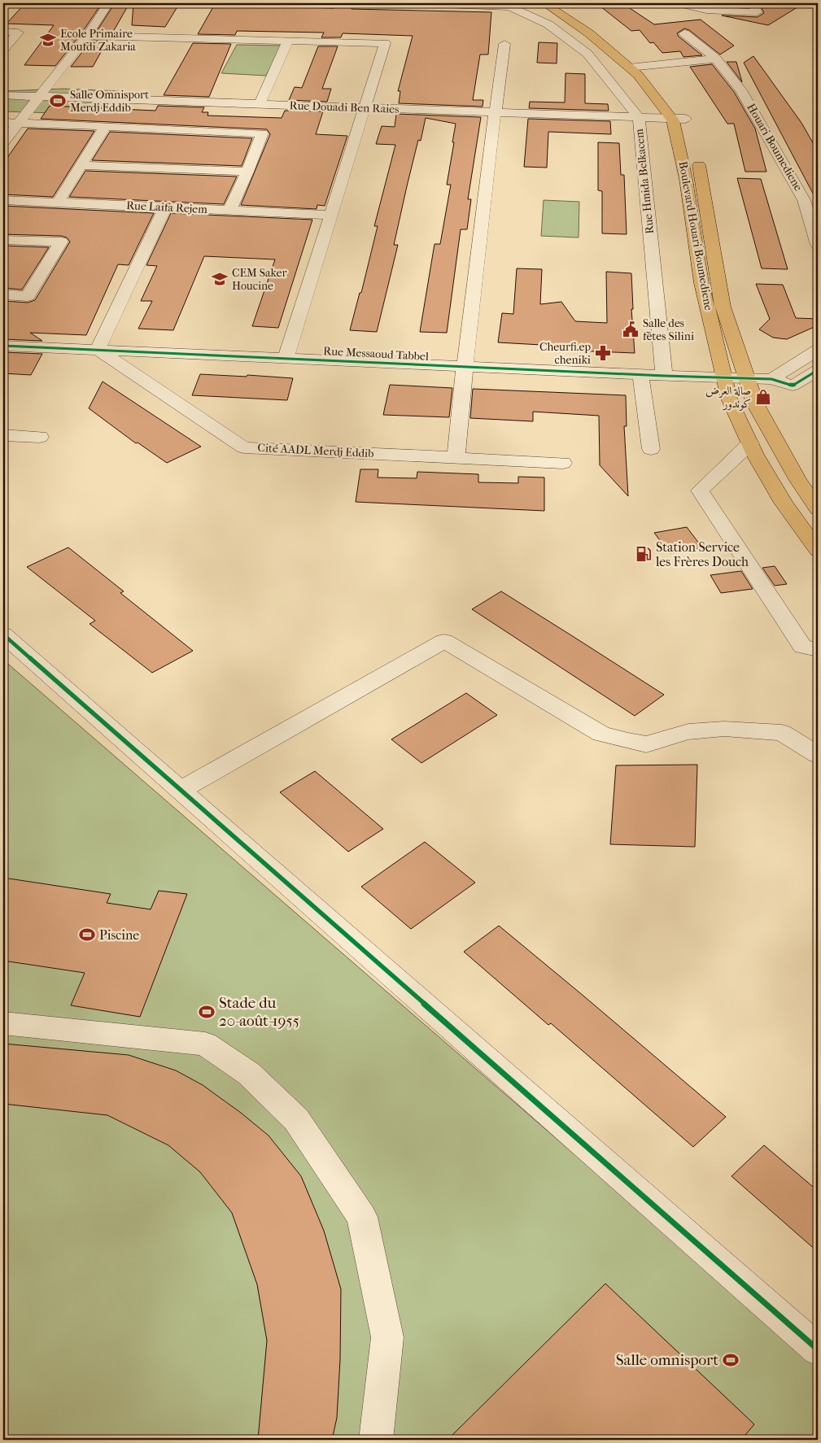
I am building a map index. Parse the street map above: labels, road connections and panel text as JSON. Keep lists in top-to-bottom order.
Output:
{
  "streets": {
    "highway": ["Boulevard Houari Boumediene"],
    "street": [
      "Rue Douadi Ben Raies",
      "Houari Boumediene",
      "Rue Hmida Belkacem",
      "Rue Laifa Rejem",
      "Rue Messaoud Tabbel",
      "Cité AADL Merdj Eddib"
    ]
  },
  "crossings": [
    ["Rue Douadi Ben Raies", "Rue Hmida Belkacem"],
    ["Rue Douadi Ben Raies", "Boulevard Houari Boumediene"],
    ["Rue Hmida Belkacem", "Rue Messaoud Tabbel"],
    ["Boulevard Houari Boumediene", "Rue Messaoud Tabbel"],
    ["Rue Messaoud Tabbel", "Cité AADL Merdj Eddib"]
  ],
  "places": {
    "school or university": ["Ecole Primaire Moufdi Zakaria", "CEM Saker Houcine"],
    "sports": [
      "Salle Omnisport Merdj Eddib",
      "Piscine",
      "Stade du 20-août-1955",
      "Salle omnisport"
    ],
    "public building": ["Salle des fêtes Silini"],
    "pharmacy": ["Cheurfi.ep cheniki"],
    "shop": ["صالة العرض كوندور"],
    "fuel station": ["Station Service les Frères Douch"]
  }
}
